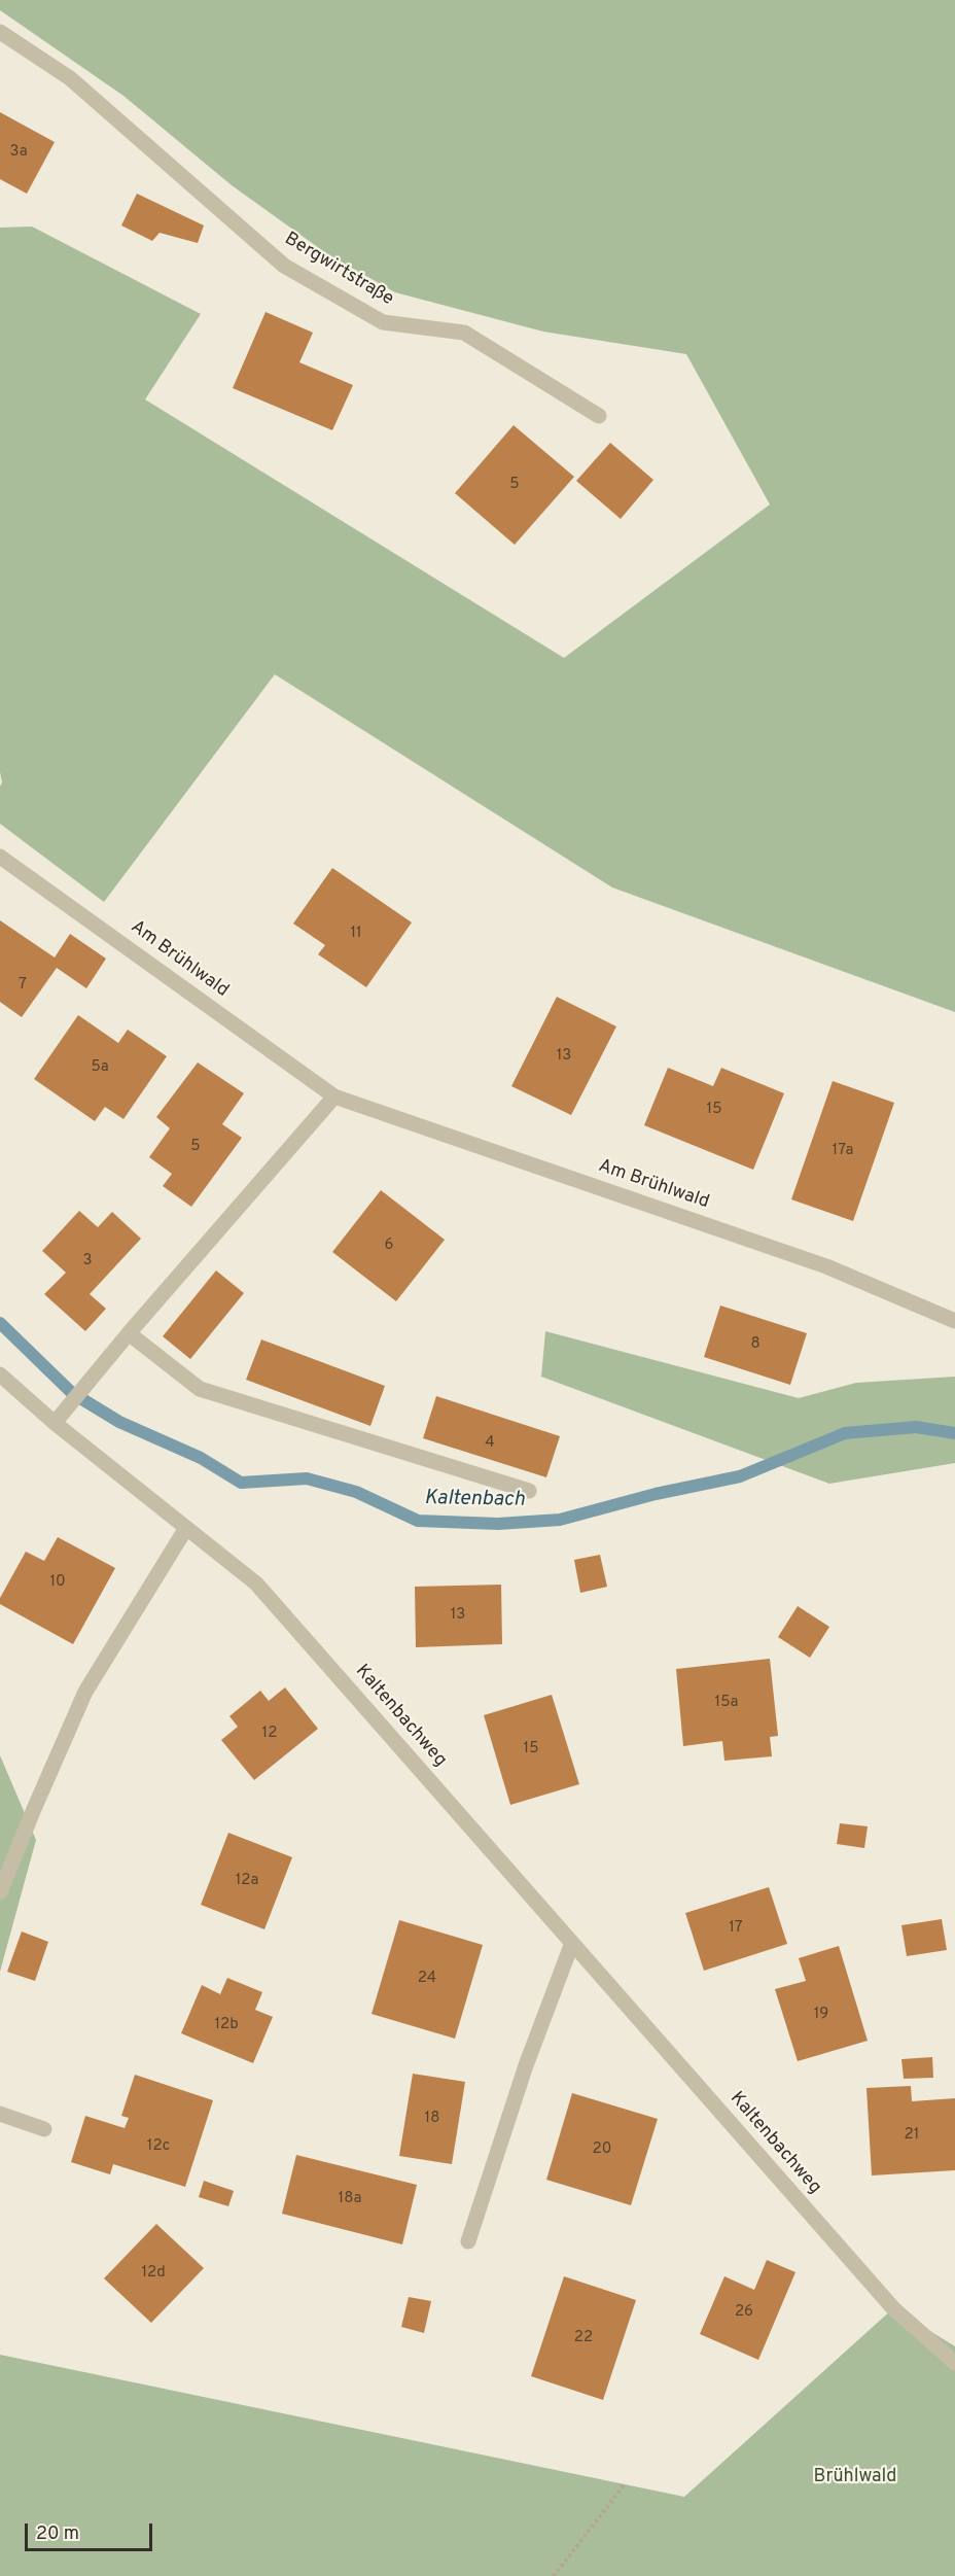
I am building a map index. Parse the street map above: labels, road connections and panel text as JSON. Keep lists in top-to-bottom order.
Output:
{
  "streets": {
    "street": ["Bergwirtstraße", "Am Brühlwald", "Kaltenbachweg"]
  },
  "water": ["Kaltenbach"],
  "parks": ["Brühlwald"],
  "house_numbers": [
    "3a",
    "5",
    "11",
    "7",
    "13",
    "5a",
    "15",
    "5",
    "17a",
    "6",
    "3",
    "8",
    "4",
    "10",
    "13",
    "15a",
    "12",
    "15",
    "12a",
    "17",
    "24",
    "19",
    "12b",
    "18",
    "21",
    "12c",
    "20",
    "18a",
    "12d",
    "26",
    "22"
  ],
  "scale_bar": "20 m"
}
